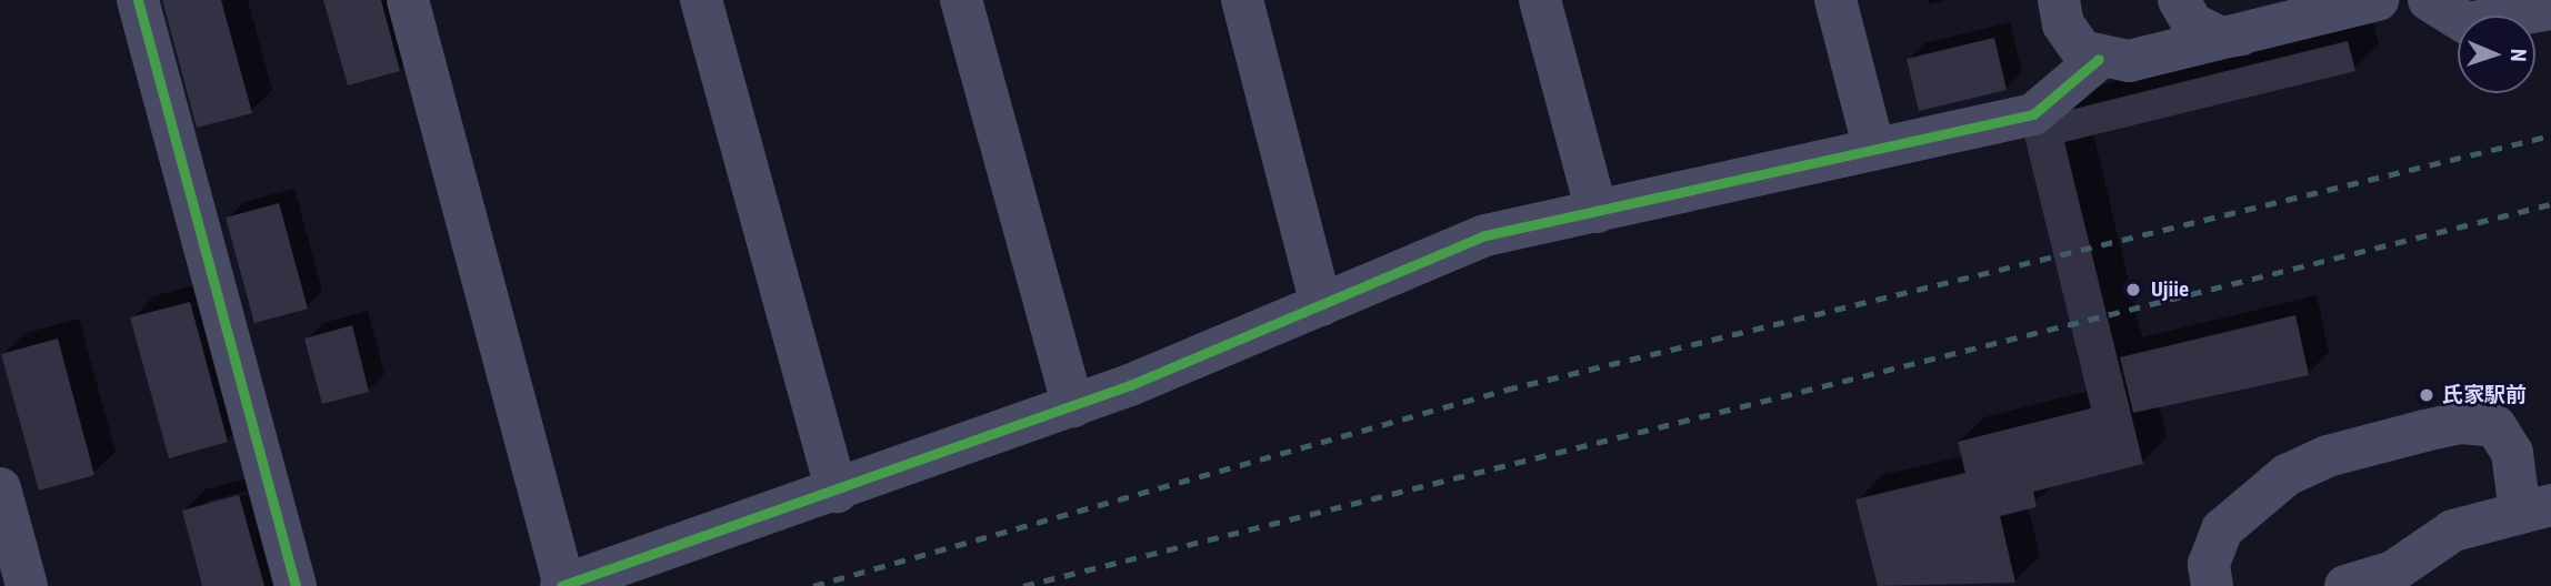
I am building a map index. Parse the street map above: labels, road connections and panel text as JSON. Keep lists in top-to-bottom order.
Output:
{
  "places": ["Ujiie", "氏家駅前"],
  "north": "right"
}
